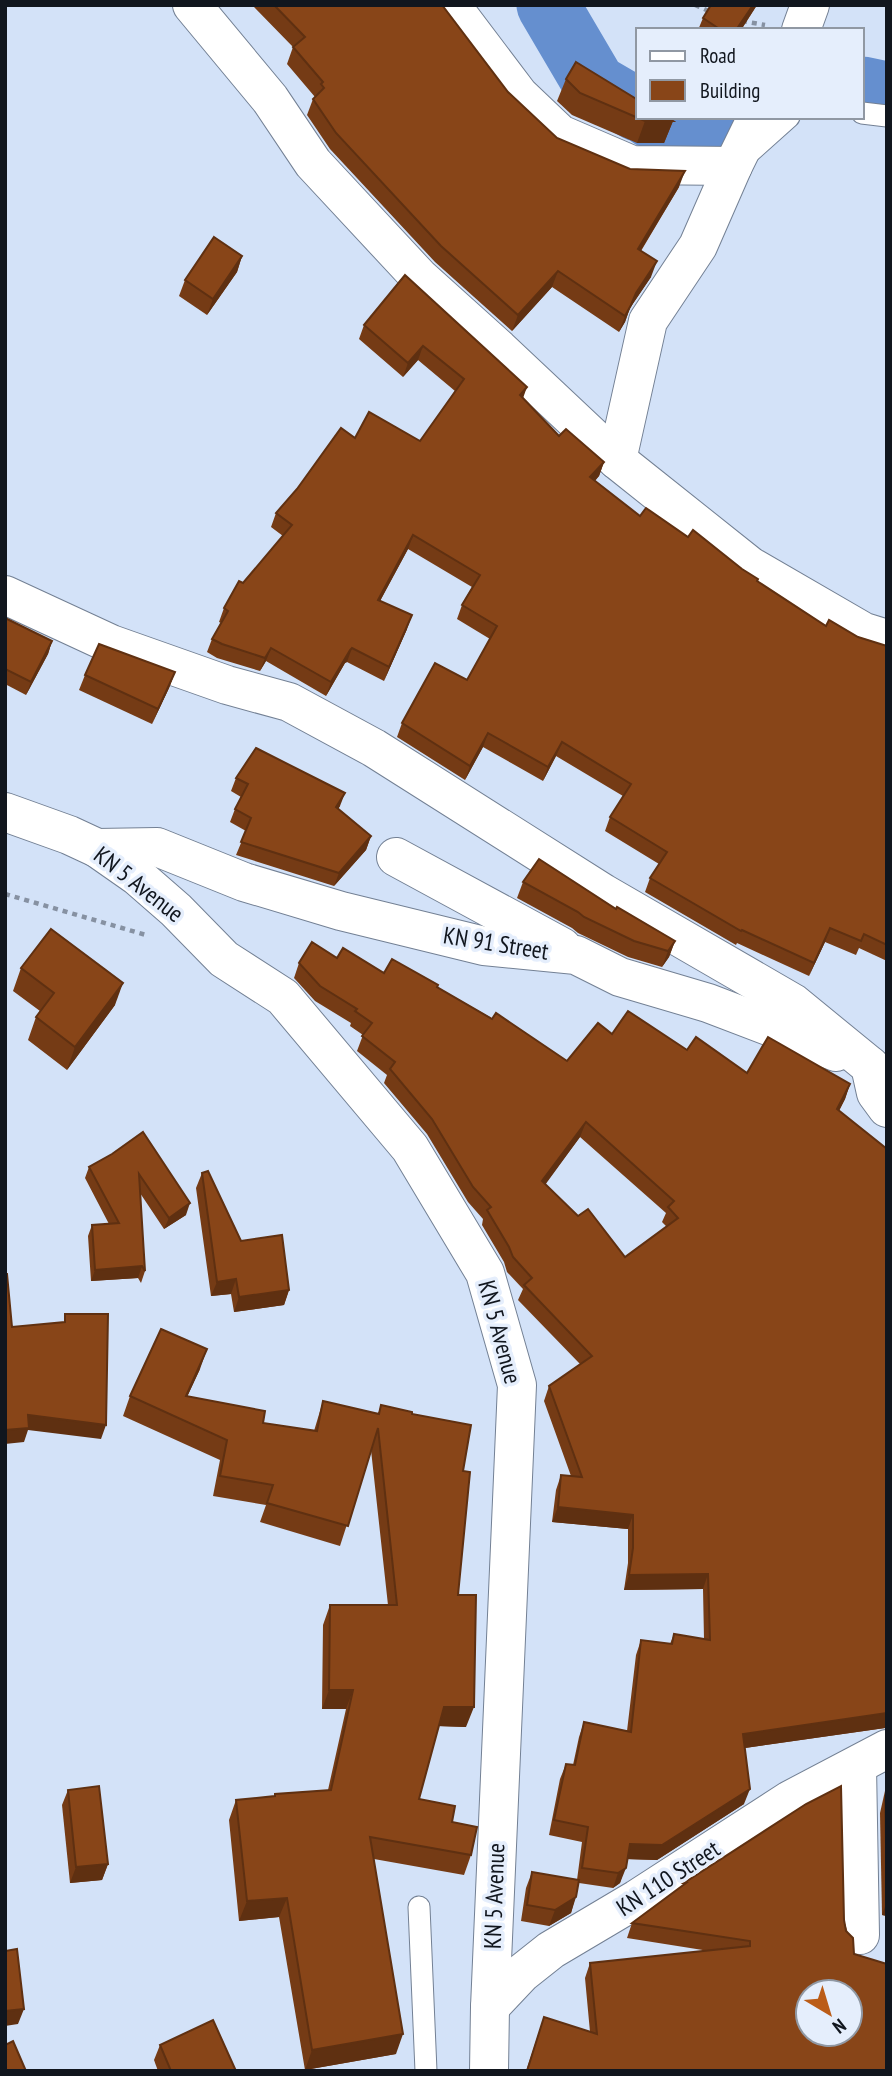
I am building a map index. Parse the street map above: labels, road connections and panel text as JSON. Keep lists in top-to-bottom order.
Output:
{
  "streets": {
    "street": ["KN 5 Avenue", "KN 91 Street", "KN 110 Street"]
  },
  "crossings": [
    ["KN 5 Avenue", "KN 91 Street"],
    ["KN 5 Avenue", "KN 110 Street"]
  ],
  "legend": ["Road", "Building"],
  "north": "bottom right"
}
